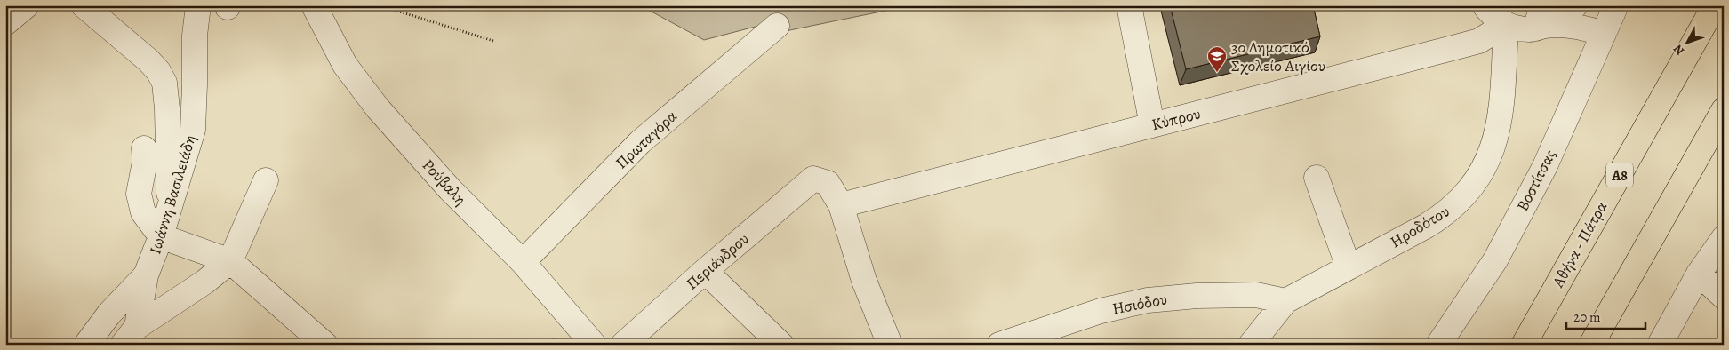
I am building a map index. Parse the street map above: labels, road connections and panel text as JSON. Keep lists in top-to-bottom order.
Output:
{
  "streets": {
    "highway": ["Α8", "Αθήνα - Πάτρα"],
    "street": [
      "Κύπρου",
      "Πρωταγόρα",
      "Βοστίτσας",
      "Ρούβαλη",
      "Ιωάννη Βασιλειάδη",
      "Ηροδότου",
      "Περιάνδρου",
      "Ησιόδου"
    ]
  },
  "crossings": [
    ["Κύπρου", "Ηροδότου"],
    ["Κύπρου", "Περιάνδρου"],
    ["Πρωταγόρα", "Ρούβαλη"],
    ["Ηροδότου", "Ησιόδου"]
  ],
  "places": {
    "school or university": ["3ο Δημοτικό Σχολείο Αιγίου"]
  },
  "scale_bar": "20 m",
  "north": "bottom left"
}
